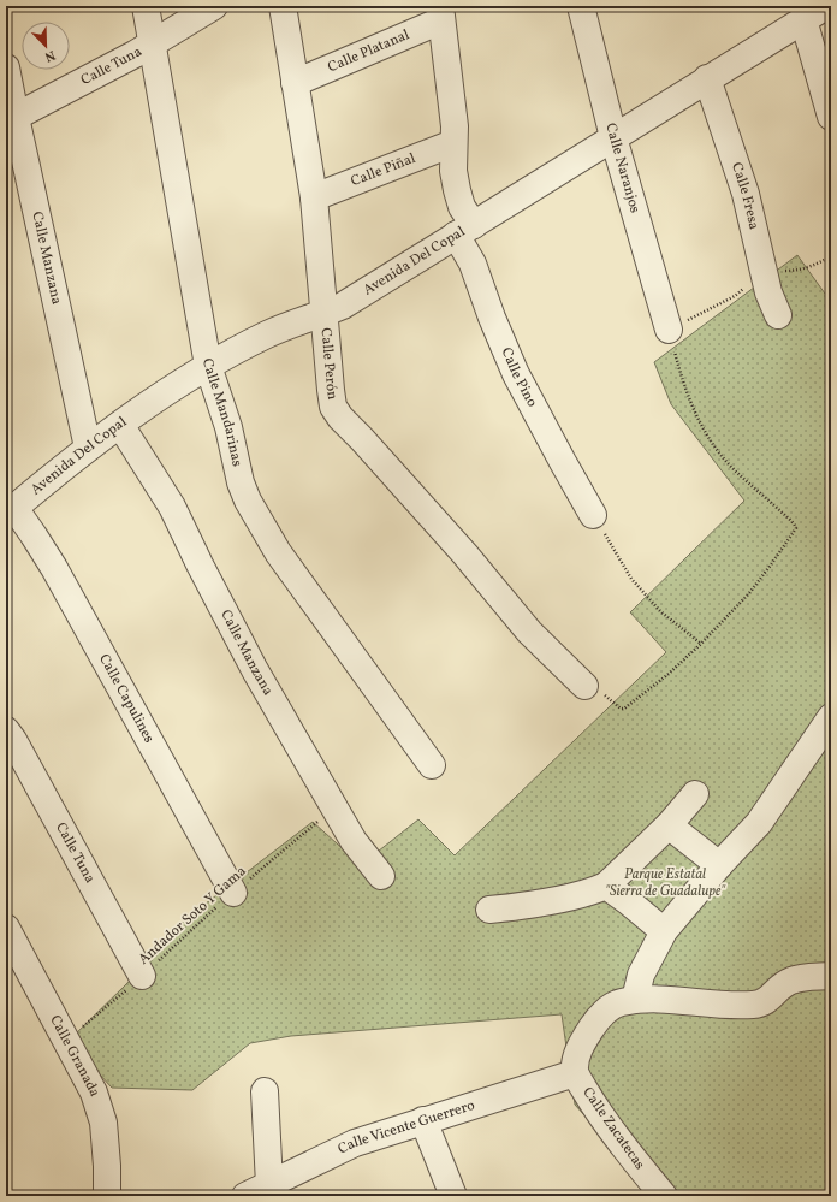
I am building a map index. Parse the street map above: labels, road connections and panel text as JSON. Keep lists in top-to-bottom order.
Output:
{
  "streets": {
    "street": [
      "Calle Platanal",
      "Calle Tuna",
      "Calle Naranjos",
      "Calle Piñal",
      "Calle Fresa",
      "Calle Manzana",
      "Avenida Del Copal",
      "Calle Perón",
      "Calle Pino",
      "Calle Mandarinas",
      "Calle Capulines",
      "Calle Granada",
      "Calle Vicente Guerrero",
      "Calle Zacatecas"
    ],
    "path": ["Andador Soto Y Gama"]
  },
  "crossings": [
    ["Calle Platanal", "Calle Perón"],
    ["Calle Tuna", "Calle Manzana"],
    ["Calle Tuna", "Calle Mandarinas"],
    ["Calle Tuna", "Andador Soto Y Gama"],
    ["Calle Naranjos", "Avenida Del Copal"],
    ["Calle Piñal", "Calle Perón"],
    ["Calle Fresa", "Avenida Del Copal"],
    ["Calle Manzana", "Avenida Del Copal"],
    ["Calle Manzana", "Andador Soto Y Gama"],
    ["Avenida Del Copal", "Calle Perón"],
    ["Avenida Del Copal", "Calle Pino"],
    ["Avenida Del Copal", "Calle Mandarinas"],
    ["Avenida Del Copal", "Calle Capulines"],
    ["Calle Capulines", "Andador Soto Y Gama"],
    ["Andador Soto Y Gama", "Calle Granada"],
    ["Calle Vicente Guerrero", "Calle Zacatecas"]
  ],
  "parks": ["Parque Estatal \"Sierra de Guadalupe\""],
  "north": "bottom right"
}
